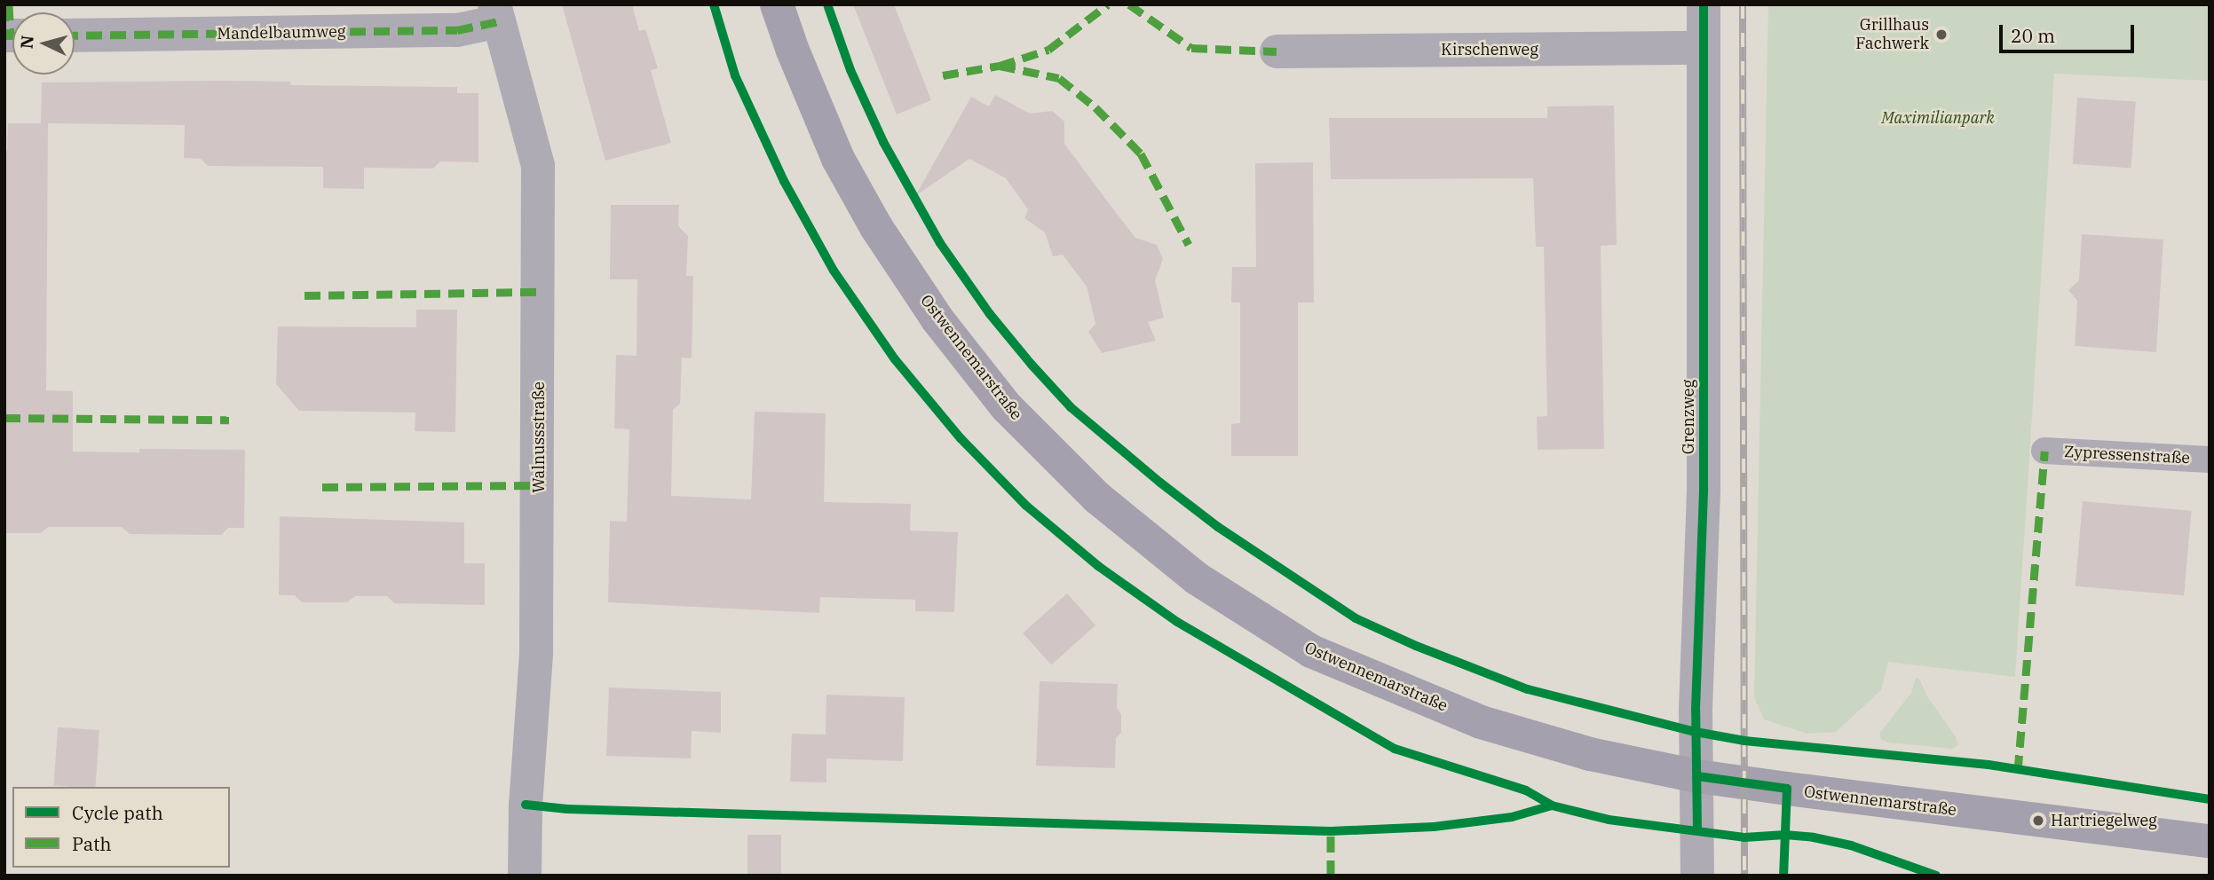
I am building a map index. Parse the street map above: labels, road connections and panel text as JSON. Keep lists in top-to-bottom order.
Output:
{
  "streets": {
    "street": [
      "Mandelbaumweg",
      "Kirschenweg",
      "Ostwennemarstraße",
      "Grenzweg",
      "Walnussstraße"
    ],
    "lane": ["Zypressenstraße"]
  },
  "crossings": [
    ["Mandelbaumweg", "Walnussstraße"],
    ["Kirschenweg", "Grenzweg"],
    ["Ostwennemarstraße", "Grenzweg"]
  ],
  "parks": ["Maximilianpark"],
  "places": ["Grillhaus Fachwerk", "Hartriegelweg"],
  "legend": ["Cycle path", "Path"],
  "scale_bar": "20 m",
  "north": "left"
}
